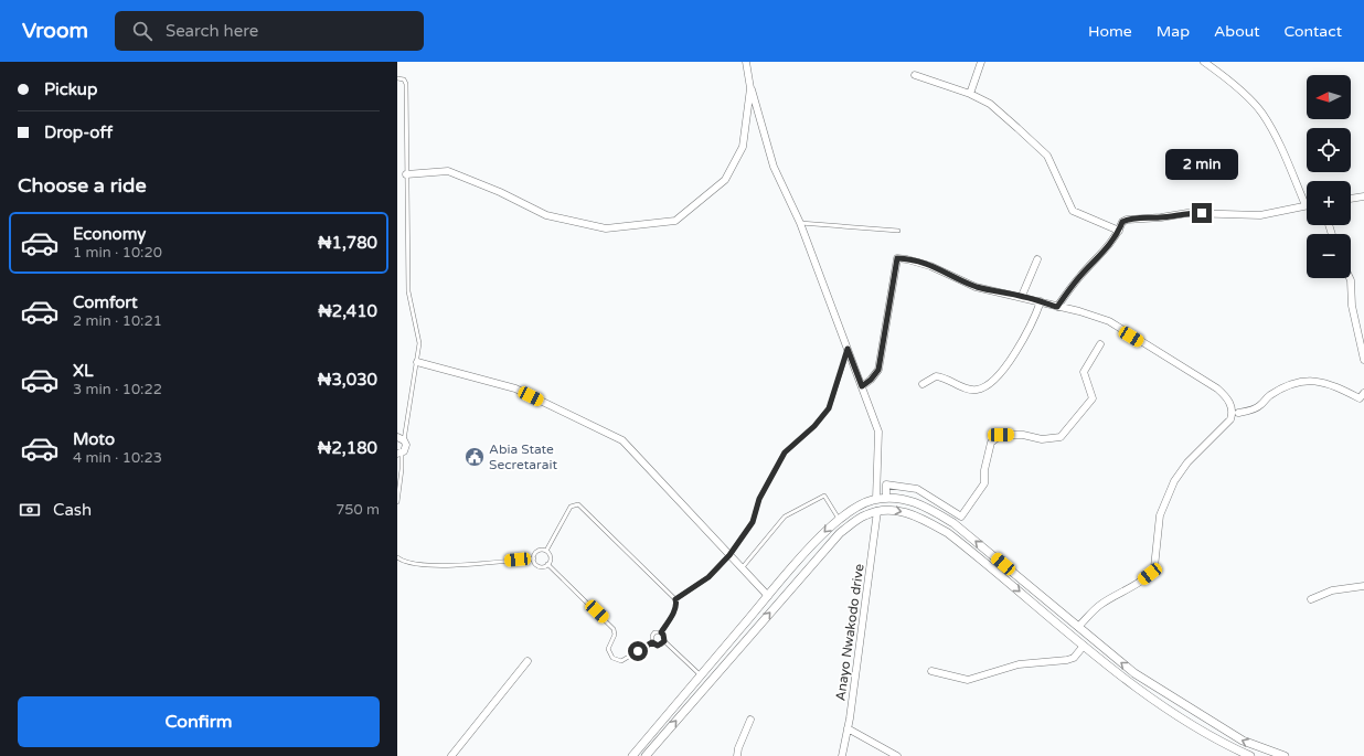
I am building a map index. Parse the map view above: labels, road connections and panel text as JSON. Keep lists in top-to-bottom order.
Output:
{
  "streets": {
    "street": ["Anayo Nwakodo drive"]
  },
  "places": {
    "public building": ["Abia State Secretarait"]
  },
  "north": "left",
  "page": {
    "header": "Vroom",
    "search": "Search here",
    "nav": [
      "Home",
      "Map",
      "About",
      "Contact"
    ],
    "banner": ["Pickup", "Drop-off"],
    "map_buttons": ["+", "−"],
    "bubble": "2 min",
    "heading": "Choose a ride",
    "list": [
      {
        "name": "Economy",
        "note": "1 min · 10:20",
        "value": "₦1,780"
      },
      {
        "name": "Comfort",
        "note": "2 min · 10:21",
        "value": "₦2,410"
      },
      {
        "name": "XL",
        "note": "3 min · 10:22",
        "value": "₦3,030"
      },
      {
        "name": "Moto",
        "note": "4 min · 10:23",
        "value": "₦2,180"
      }
    ],
    "pay": ["Cash", "750 m"],
    "buttons": "Confirm"
  }
}
